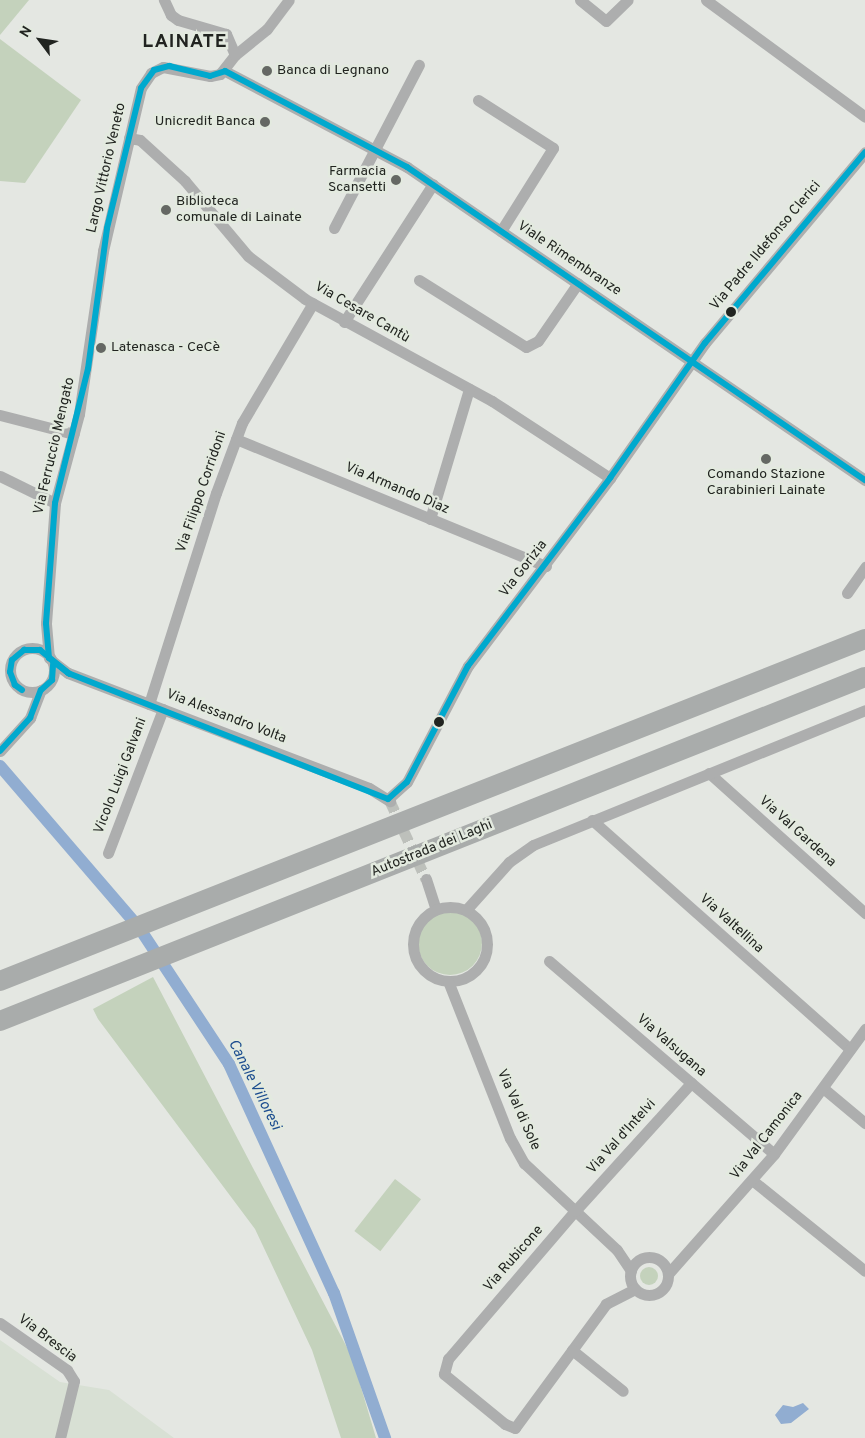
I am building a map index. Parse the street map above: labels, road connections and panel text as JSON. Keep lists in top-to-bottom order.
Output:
{
  "streets": {
    "highway": ["Autostrada dei Laghi"],
    "street": [
      "Largo Vittorio Veneto",
      "Via Padre Ildefonso Clerici",
      "Viale Rimembranze",
      "Via Cesare Cantù",
      "Via Ferruccio Mengato",
      "Via Armando Diaz",
      "Via Filippo Corridoni",
      "Via Gorizia",
      "Via Alessandro Volta",
      "Vicolo Luigi Galvani",
      "Via Val Gardena",
      "Via Valtellina",
      "Via Valsugana",
      "Via Val di Sole",
      "Via Val Camonica",
      "Via Val d'Intelvi",
      "Via Rubicone",
      "Via Brescia"
    ]
  },
  "crossings": [
    ["Largo Vittorio Veneto", "Viale Rimembranze"],
    ["Largo Vittorio Veneto", "Via Cesare Cantù"],
    ["Largo Vittorio Veneto", "Via Ferruccio Mengato"],
    ["Via Padre Ildefonso Clerici", "Viale Rimembranze"],
    ["Via Padre Ildefonso Clerici", "Via Gorizia"],
    ["Viale Rimembranze", "Via Gorizia"],
    ["Via Cesare Cantù", "Via Filippo Corridoni"],
    ["Via Cesare Cantù", "Via Gorizia"],
    ["Via Ferruccio Mengato", "Via Alessandro Volta"],
    ["Via Armando Diaz", "Via Filippo Corridoni"],
    ["Via Armando Diaz", "Via Gorizia"],
    ["Via Filippo Corridoni", "Via Alessandro Volta"],
    ["Via Gorizia", "Via Alessandro Volta"],
    ["Via Alessandro Volta", "Vicolo Luigi Galvani"],
    ["Via Valtellina", "Via Val Camonica"],
    ["Via Valsugana", "Via Val Camonica"],
    ["Via Valsugana", "Via Val d'Intelvi"],
    ["Via Val di Sole", "Via Val d'Intelvi"],
    ["Via Val di Sole", "Via Rubicone"],
    ["Via Val d'Intelvi", "Via Rubicone"]
  ],
  "districts": ["LAINATE"],
  "water": ["Canale Villoresi"],
  "places": [
    "Banca di Legnano",
    "Unicredit Banca",
    "Farmacia Scansetti",
    "Biblioteca comunale di Lainate",
    "Latenasca - CeCè",
    "Comando Stazione Carabinieri Lainate"
  ],
  "north": "top left"
}
